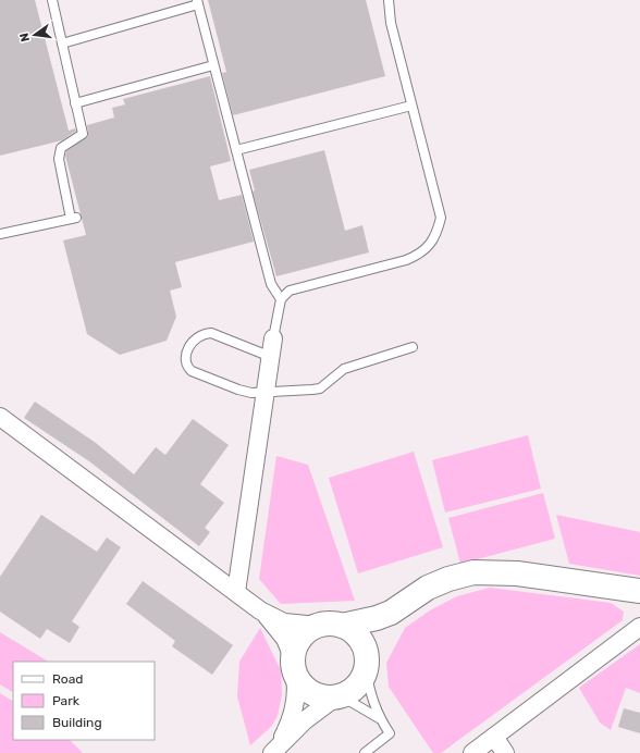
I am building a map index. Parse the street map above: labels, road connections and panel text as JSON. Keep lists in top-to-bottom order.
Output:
{
  "legend": ["Road", "Park", "Building"],
  "north": "left"
}
